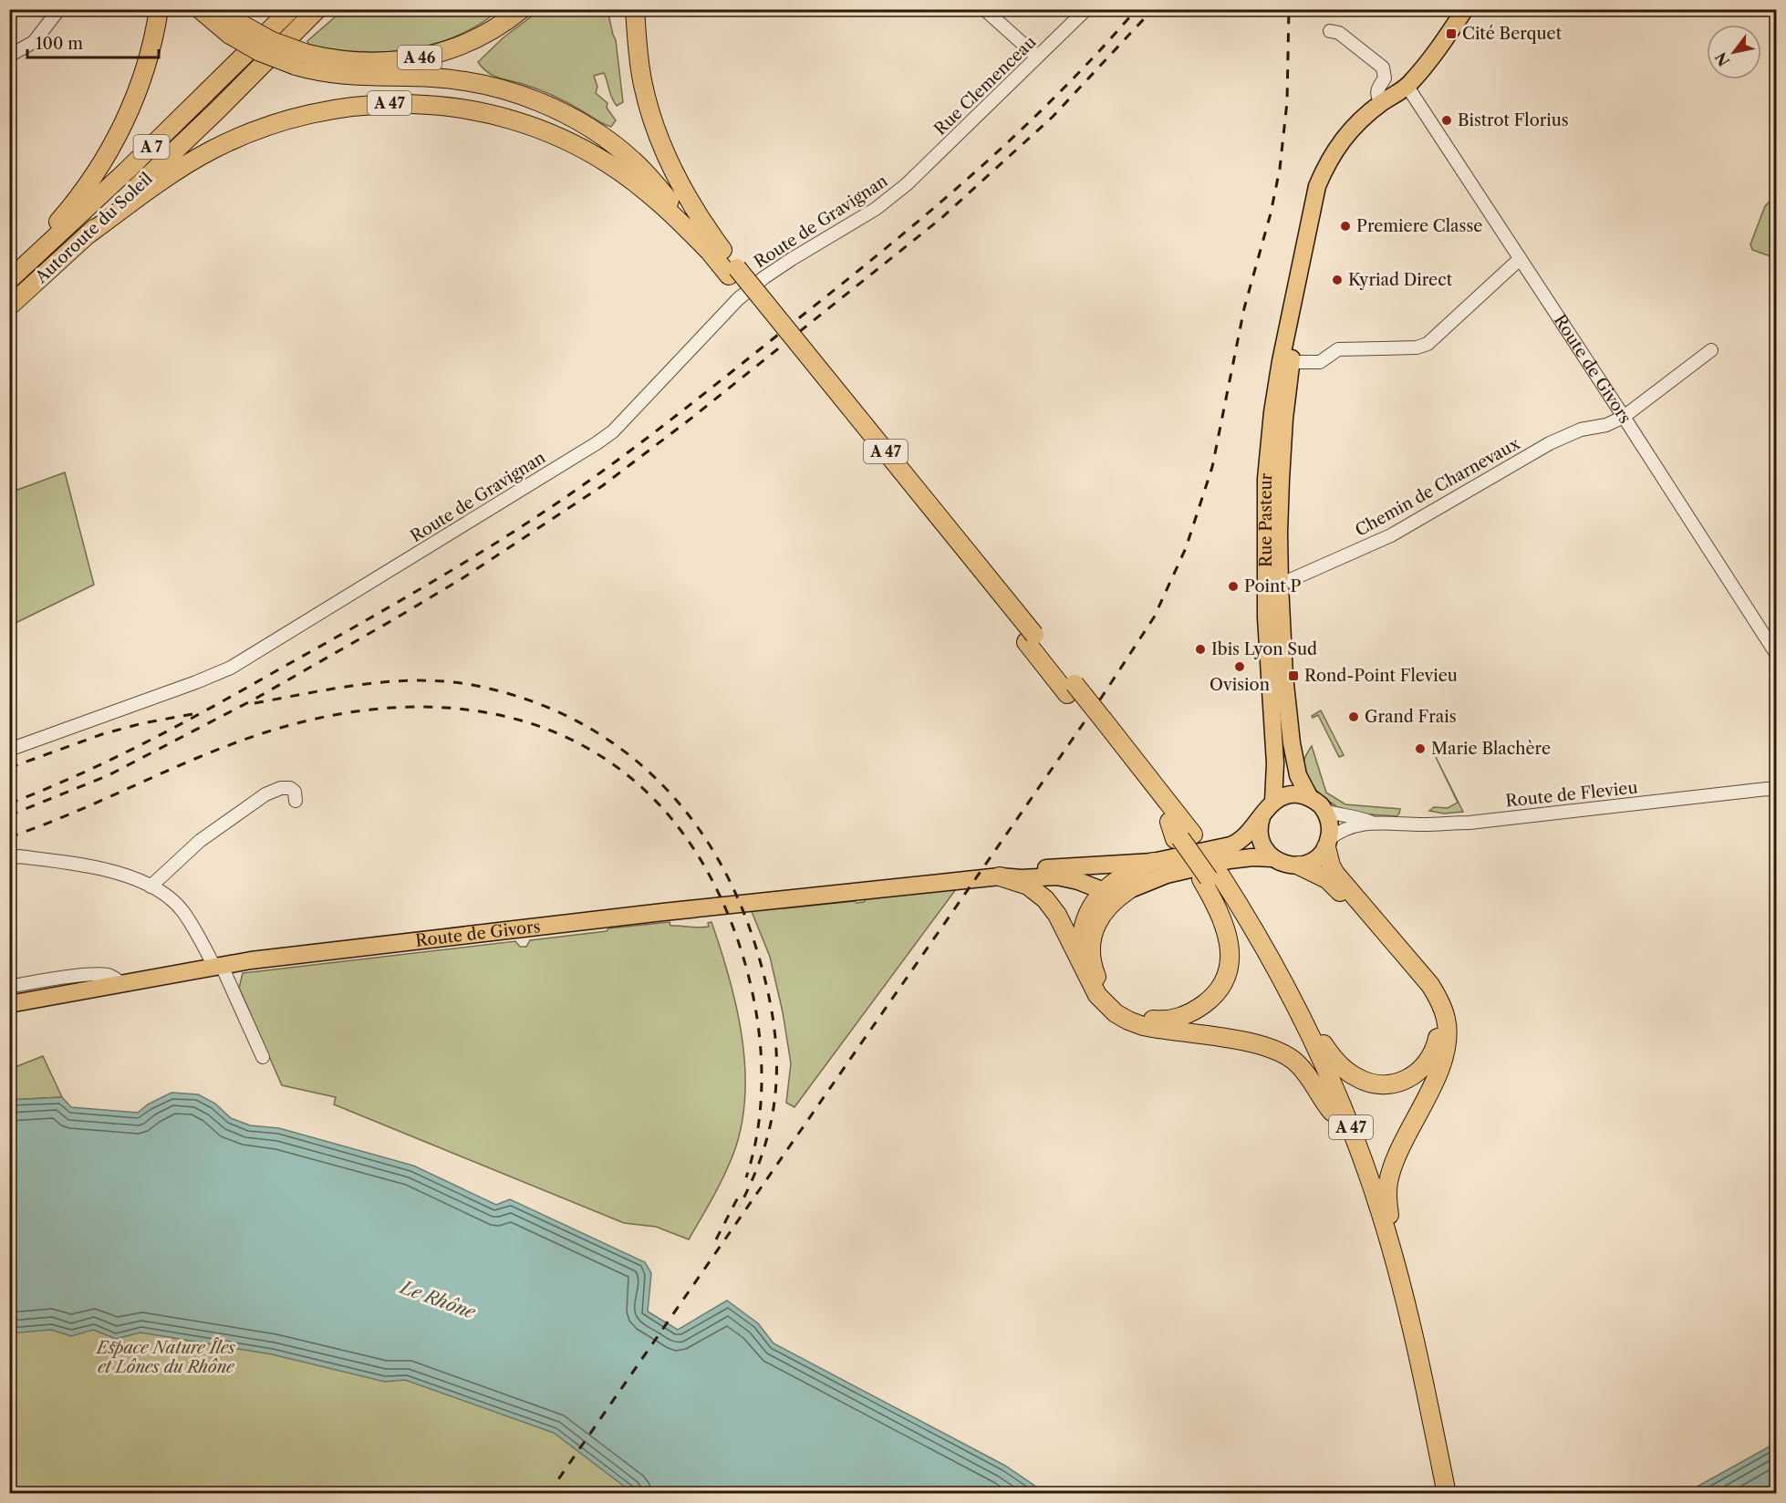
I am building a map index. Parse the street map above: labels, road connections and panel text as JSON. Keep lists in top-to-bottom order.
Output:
{
  "streets": {
    "highway": [
      "A 46",
      "A 47",
      "A 7",
      "Autoroute du Soleil"
    ],
    "main road": ["Route de Givors", "Rue Pasteur"],
    "street": [
      "Rue Clemenceau",
      "Route de Gravignan",
      "Chemin de Charnevaux",
      "Route de Flevieu"
    ]
  },
  "crossings": [
    ["A 46", "A 47"],
    ["Rue Clemenceau", "Route de Gravignan"],
    ["A 47", "Autoroute du Soleil"],
    ["Route de Givors", "Chemin de Charnevaux"],
    ["Route de Givors", "Rue Pasteur"],
    ["Chemin de Charnevaux", "Rue Pasteur"],
    ["Rue Pasteur", "Route de Flevieu"]
  ],
  "water": ["Le Rhône"],
  "parks": ["Espace Nature Îles et Lônes du Rhône"],
  "places": {
    "transit": ["Cité Berquet", "Rond-Point Flevieu"],
    "other": [
      "Bistrot Florius",
      "Premiere Classe",
      "Kyriad Direct",
      "Point P",
      "Ibis Lyon Sud",
      "Ovision",
      "Grand Frais",
      "Marie Blachère"
    ]
  },
  "scale_bar": "100 m",
  "north": "bottom left"
}
